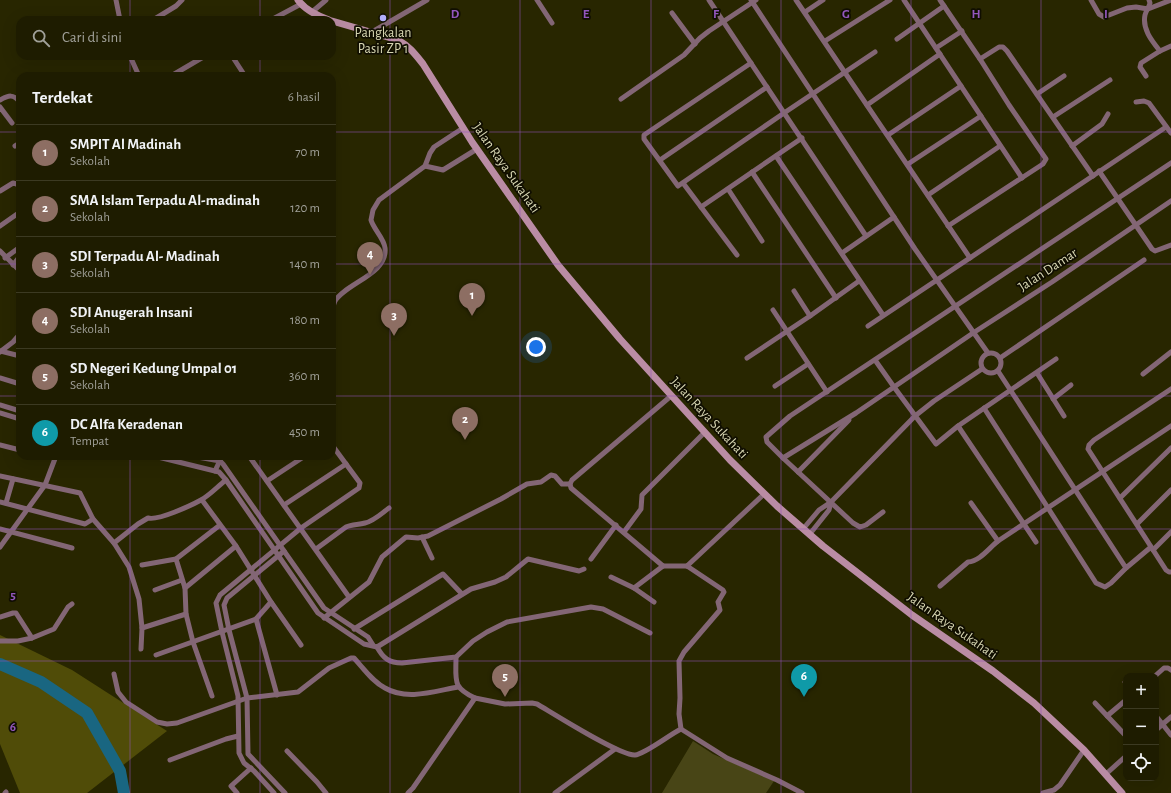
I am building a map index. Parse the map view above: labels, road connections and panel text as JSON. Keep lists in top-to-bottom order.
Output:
{
  "streets": {
    "main road": ["Jalan Raya Sukahati"],
    "street": ["Jalan Damar"]
  },
  "places": ["Pangkalan Pasir ZP 1"],
  "page": {
    "search": "Cari di sini",
    "heading": ["Terdekat", "6 hasil"],
    "list": [
      {
        "mark": "1",
        "name": "SMPIT Al Madinah",
        "note": "Sekolah",
        "value": "70 m"
      },
      {
        "mark": "2",
        "name": "SMA Islam Terpadu Al-madinah",
        "note": "Sekolah",
        "value": "120 m"
      },
      {
        "mark": "3",
        "name": "SDI Terpadu Al- Madinah",
        "note": "Sekolah",
        "value": "140 m"
      },
      {
        "mark": "4",
        "name": "SDI Anugerah Insani",
        "note": "Sekolah",
        "value": "180 m"
      },
      {
        "mark": "5",
        "name": "SD Negeri Kedung Umpal 01",
        "note": "Sekolah",
        "value": "360 m"
      },
      {
        "mark": "6",
        "name": "DC Alfa Keradenan",
        "note": "Tempat",
        "value": "450 m"
      }
    ],
    "pins": [
      "4",
      "1",
      "3",
      "2",
      "5",
      "6"
    ],
    "map_buttons": ["+", "−"]
  },
  "grid": {
    "columns": [
      "D",
      "E",
      "F",
      "G",
      "H",
      "I"
    ],
    "rows": ["5", "6"]
  }
}
